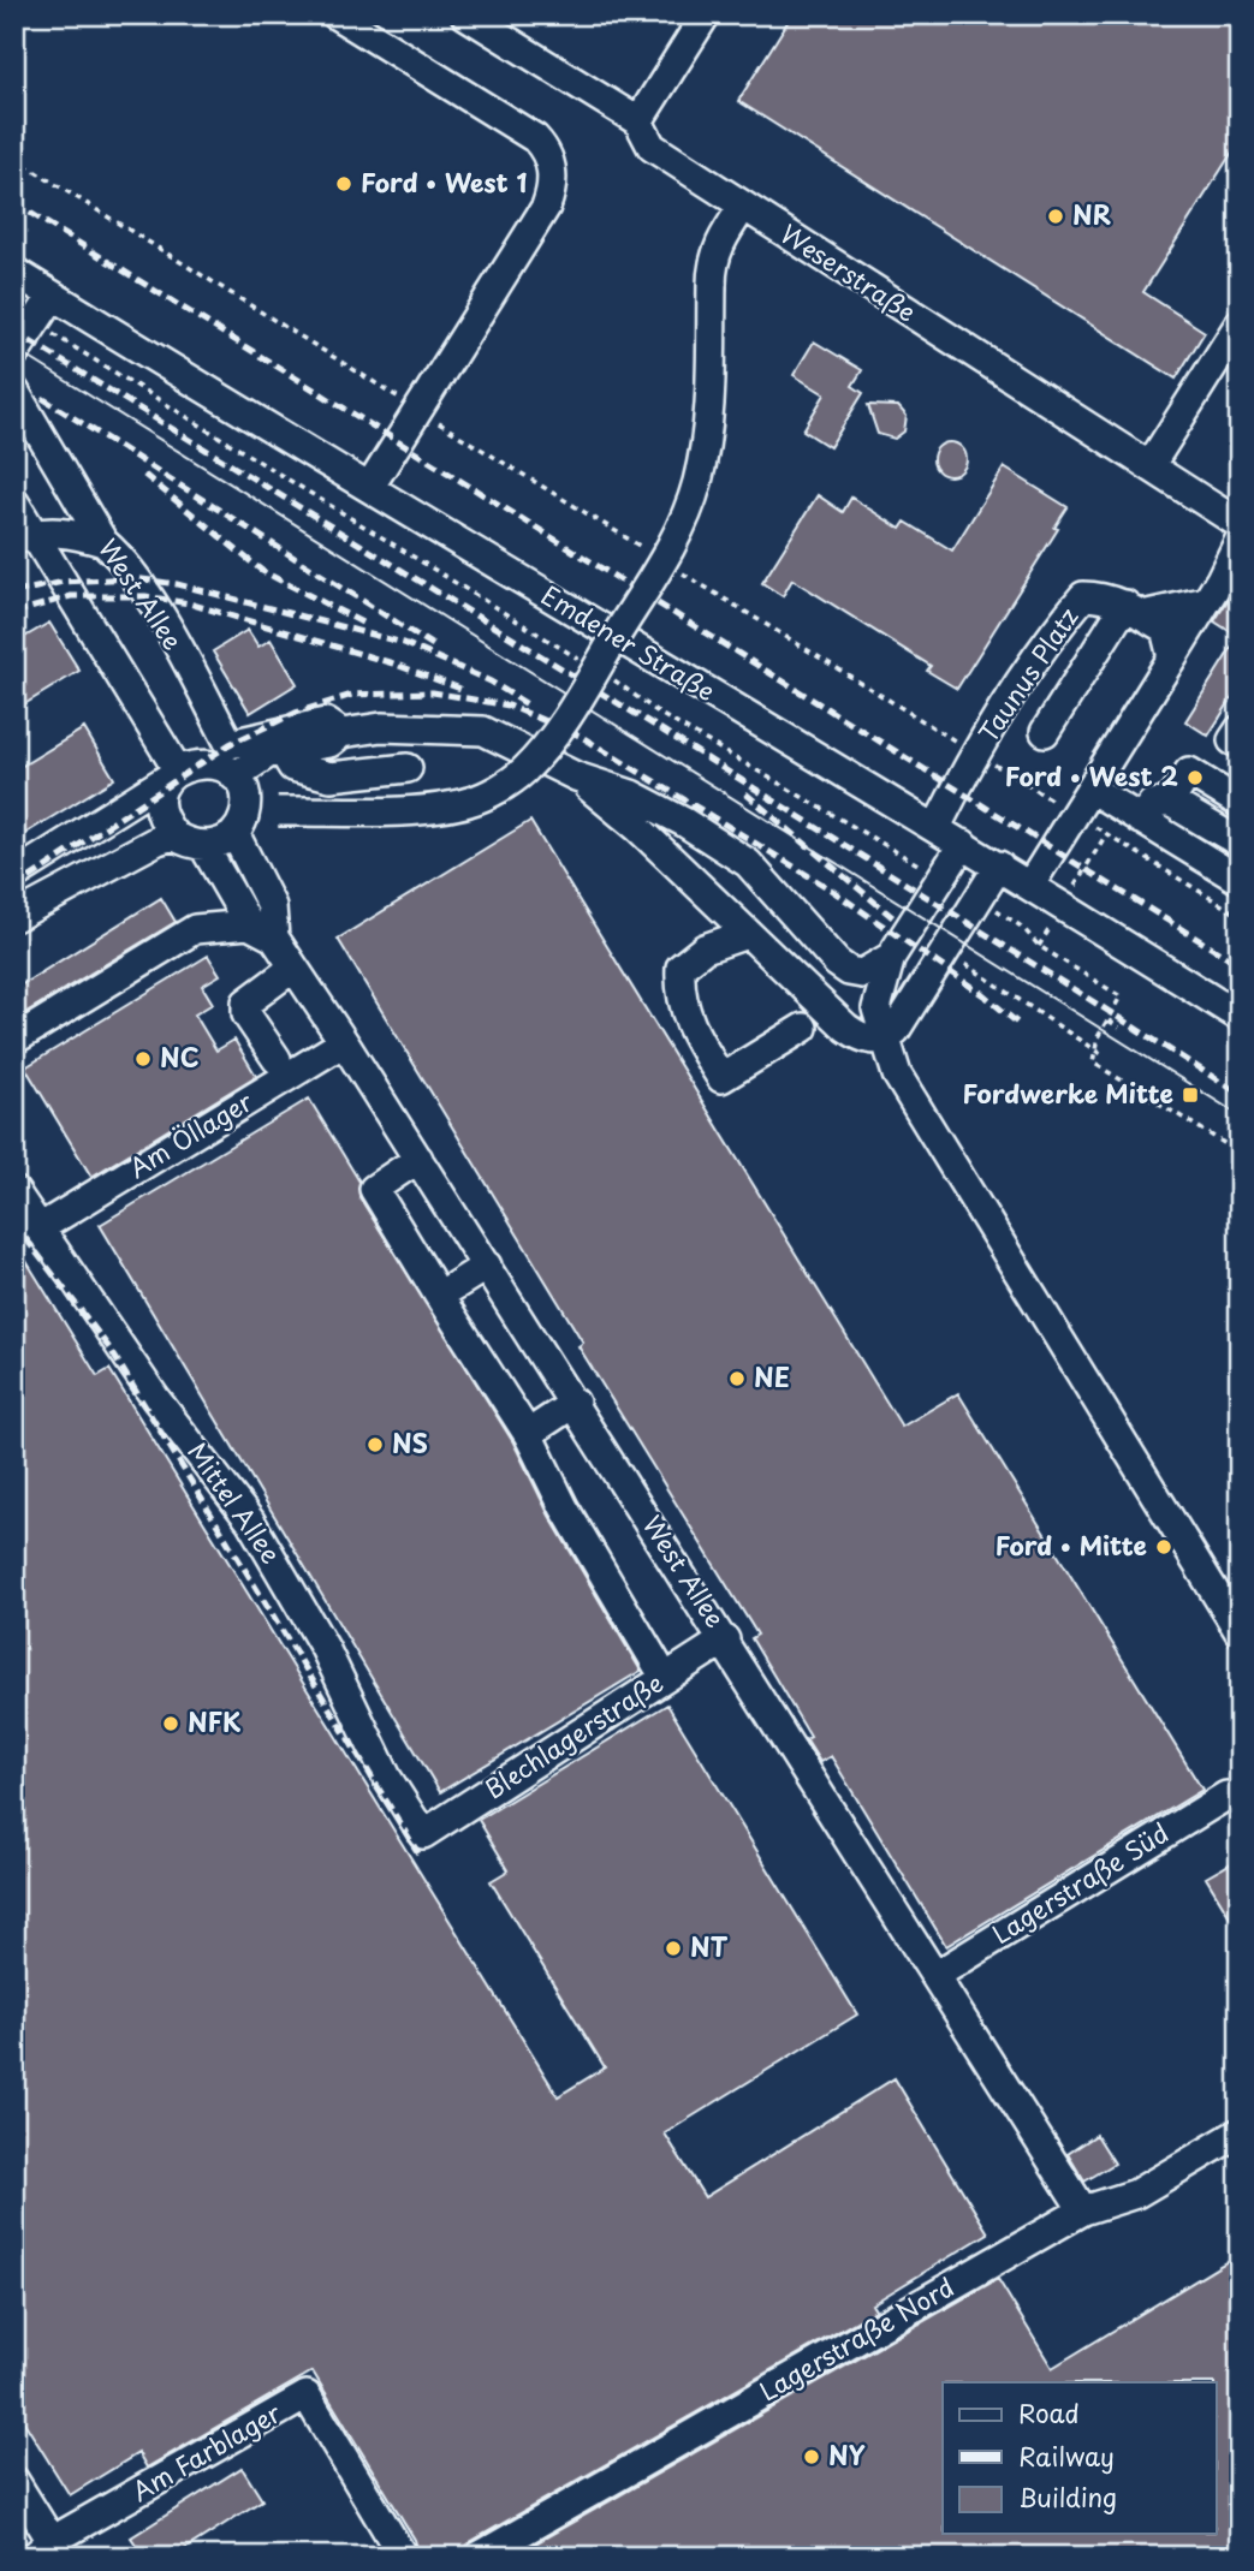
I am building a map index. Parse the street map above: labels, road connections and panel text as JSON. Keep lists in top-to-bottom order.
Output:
{
  "streets": {
    "street": [
      "Weserstraße",
      "West Allee",
      "Emdener Straße",
      "Taunus Platz",
      "Am Öllager",
      "Mittel Allee",
      "Blechlagerstraße",
      "Lagerstraße Süd",
      "Lagerstraße Nord",
      "Am Farblager"
    ]
  },
  "crossings": [
    ["West Allee", "Am Öllager"],
    ["West Allee", "Blechlagerstraße"],
    ["West Allee", "Lagerstraße Süd"],
    ["West Allee", "Lagerstraße Nord"],
    ["Emdener Straße", "Taunus Platz"],
    ["Am Öllager", "Mittel Allee"],
    ["Mittel Allee", "Blechlagerstraße"]
  ],
  "places": {
    "other": [
      "Ford • West 1",
      "NR",
      "Ford • West 2",
      "NC",
      "NE",
      "NS",
      "Ford • Mitte",
      "NFK",
      "NT",
      "NY"
    ],
    "transit": ["Fordwerke Mitte"]
  },
  "legend": ["Road", "Railway", "Building"]
}
